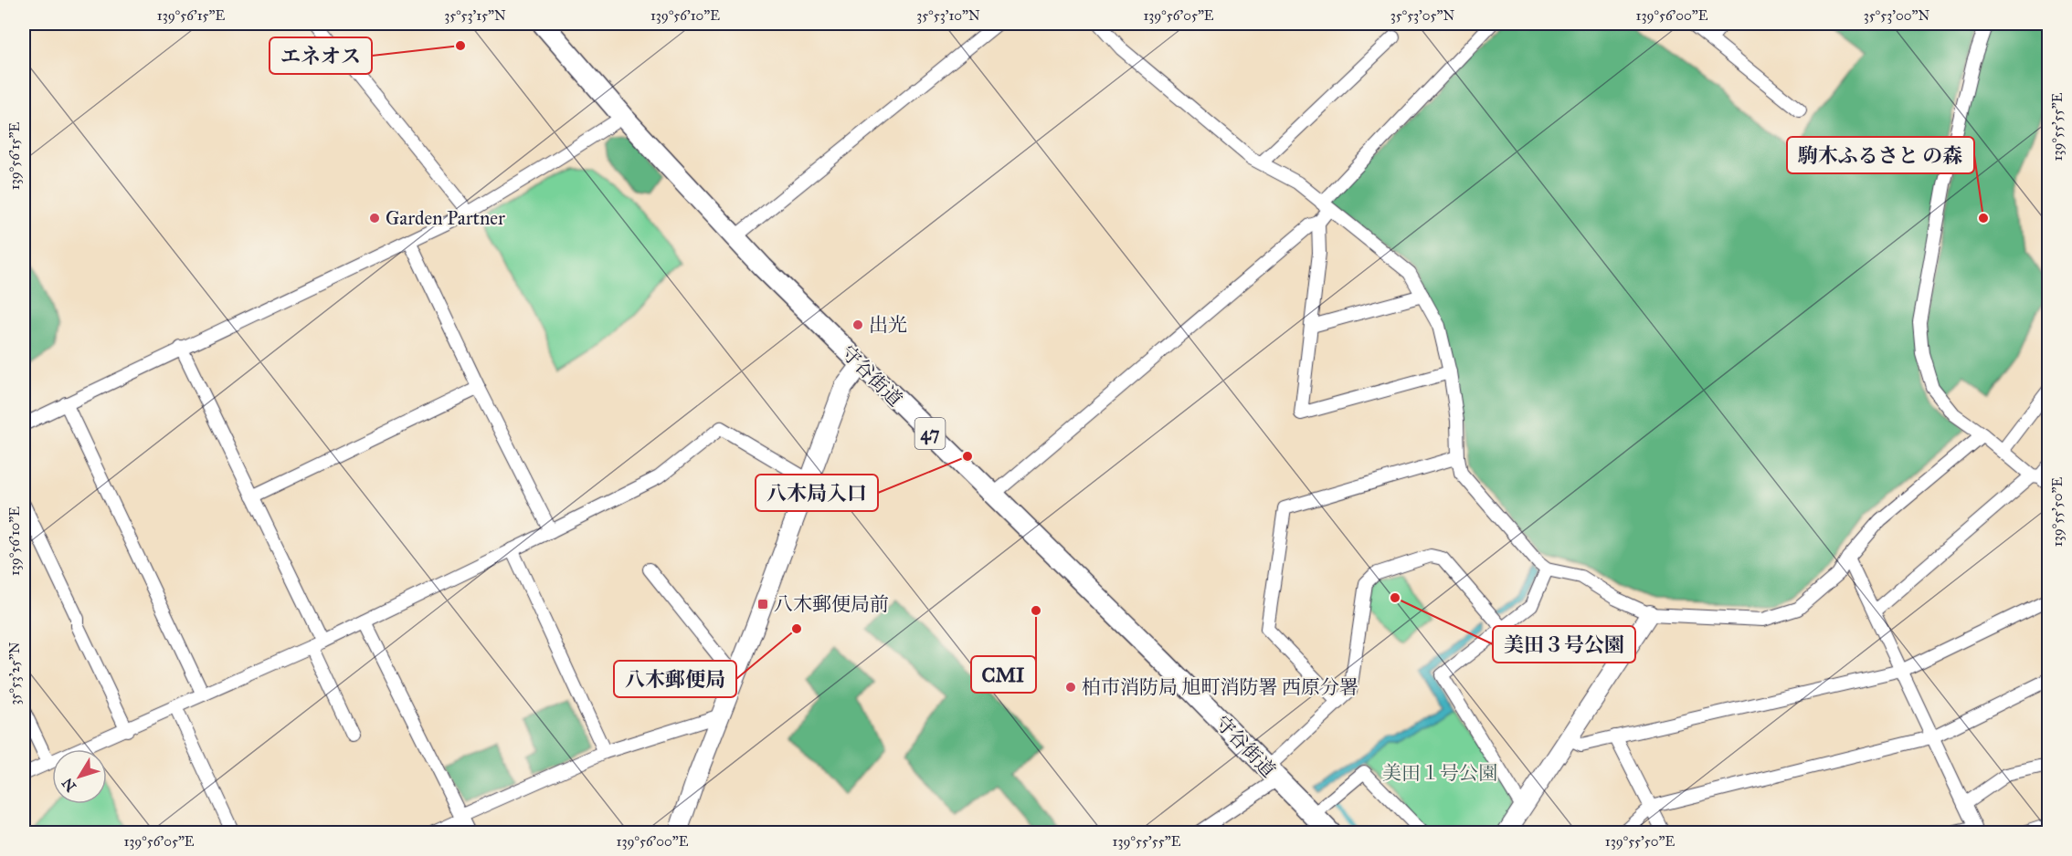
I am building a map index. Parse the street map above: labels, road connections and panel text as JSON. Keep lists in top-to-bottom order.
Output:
{
  "streets": {
    "main road": ["守谷街道", "47"]
  },
  "parks": ["美田１号公園"],
  "places": {
    "other": [
      "エネオス",
      "Garden Partner",
      "駒木ふるさと の森",
      "出光",
      "八木局入口",
      "美田３号公園",
      "CMI",
      "八木郵便局",
      "柏市消防局 旭町消防署 西原分署"
    ],
    "transit": ["八木郵便局前"]
  },
  "north": "bottom left",
  "coordinates": [
    "139°56'15\"E",
    "35°53'15\"N",
    "139°56'10\"E",
    "35°53'10\"N",
    "139°56'05\"E",
    "35°53'05\"N",
    "139°56'00\"E",
    "35°53'00\"N",
    "139°55'55\"E",
    "139°55'50\"E",
    "35°53'25\"N"
  ]
}
